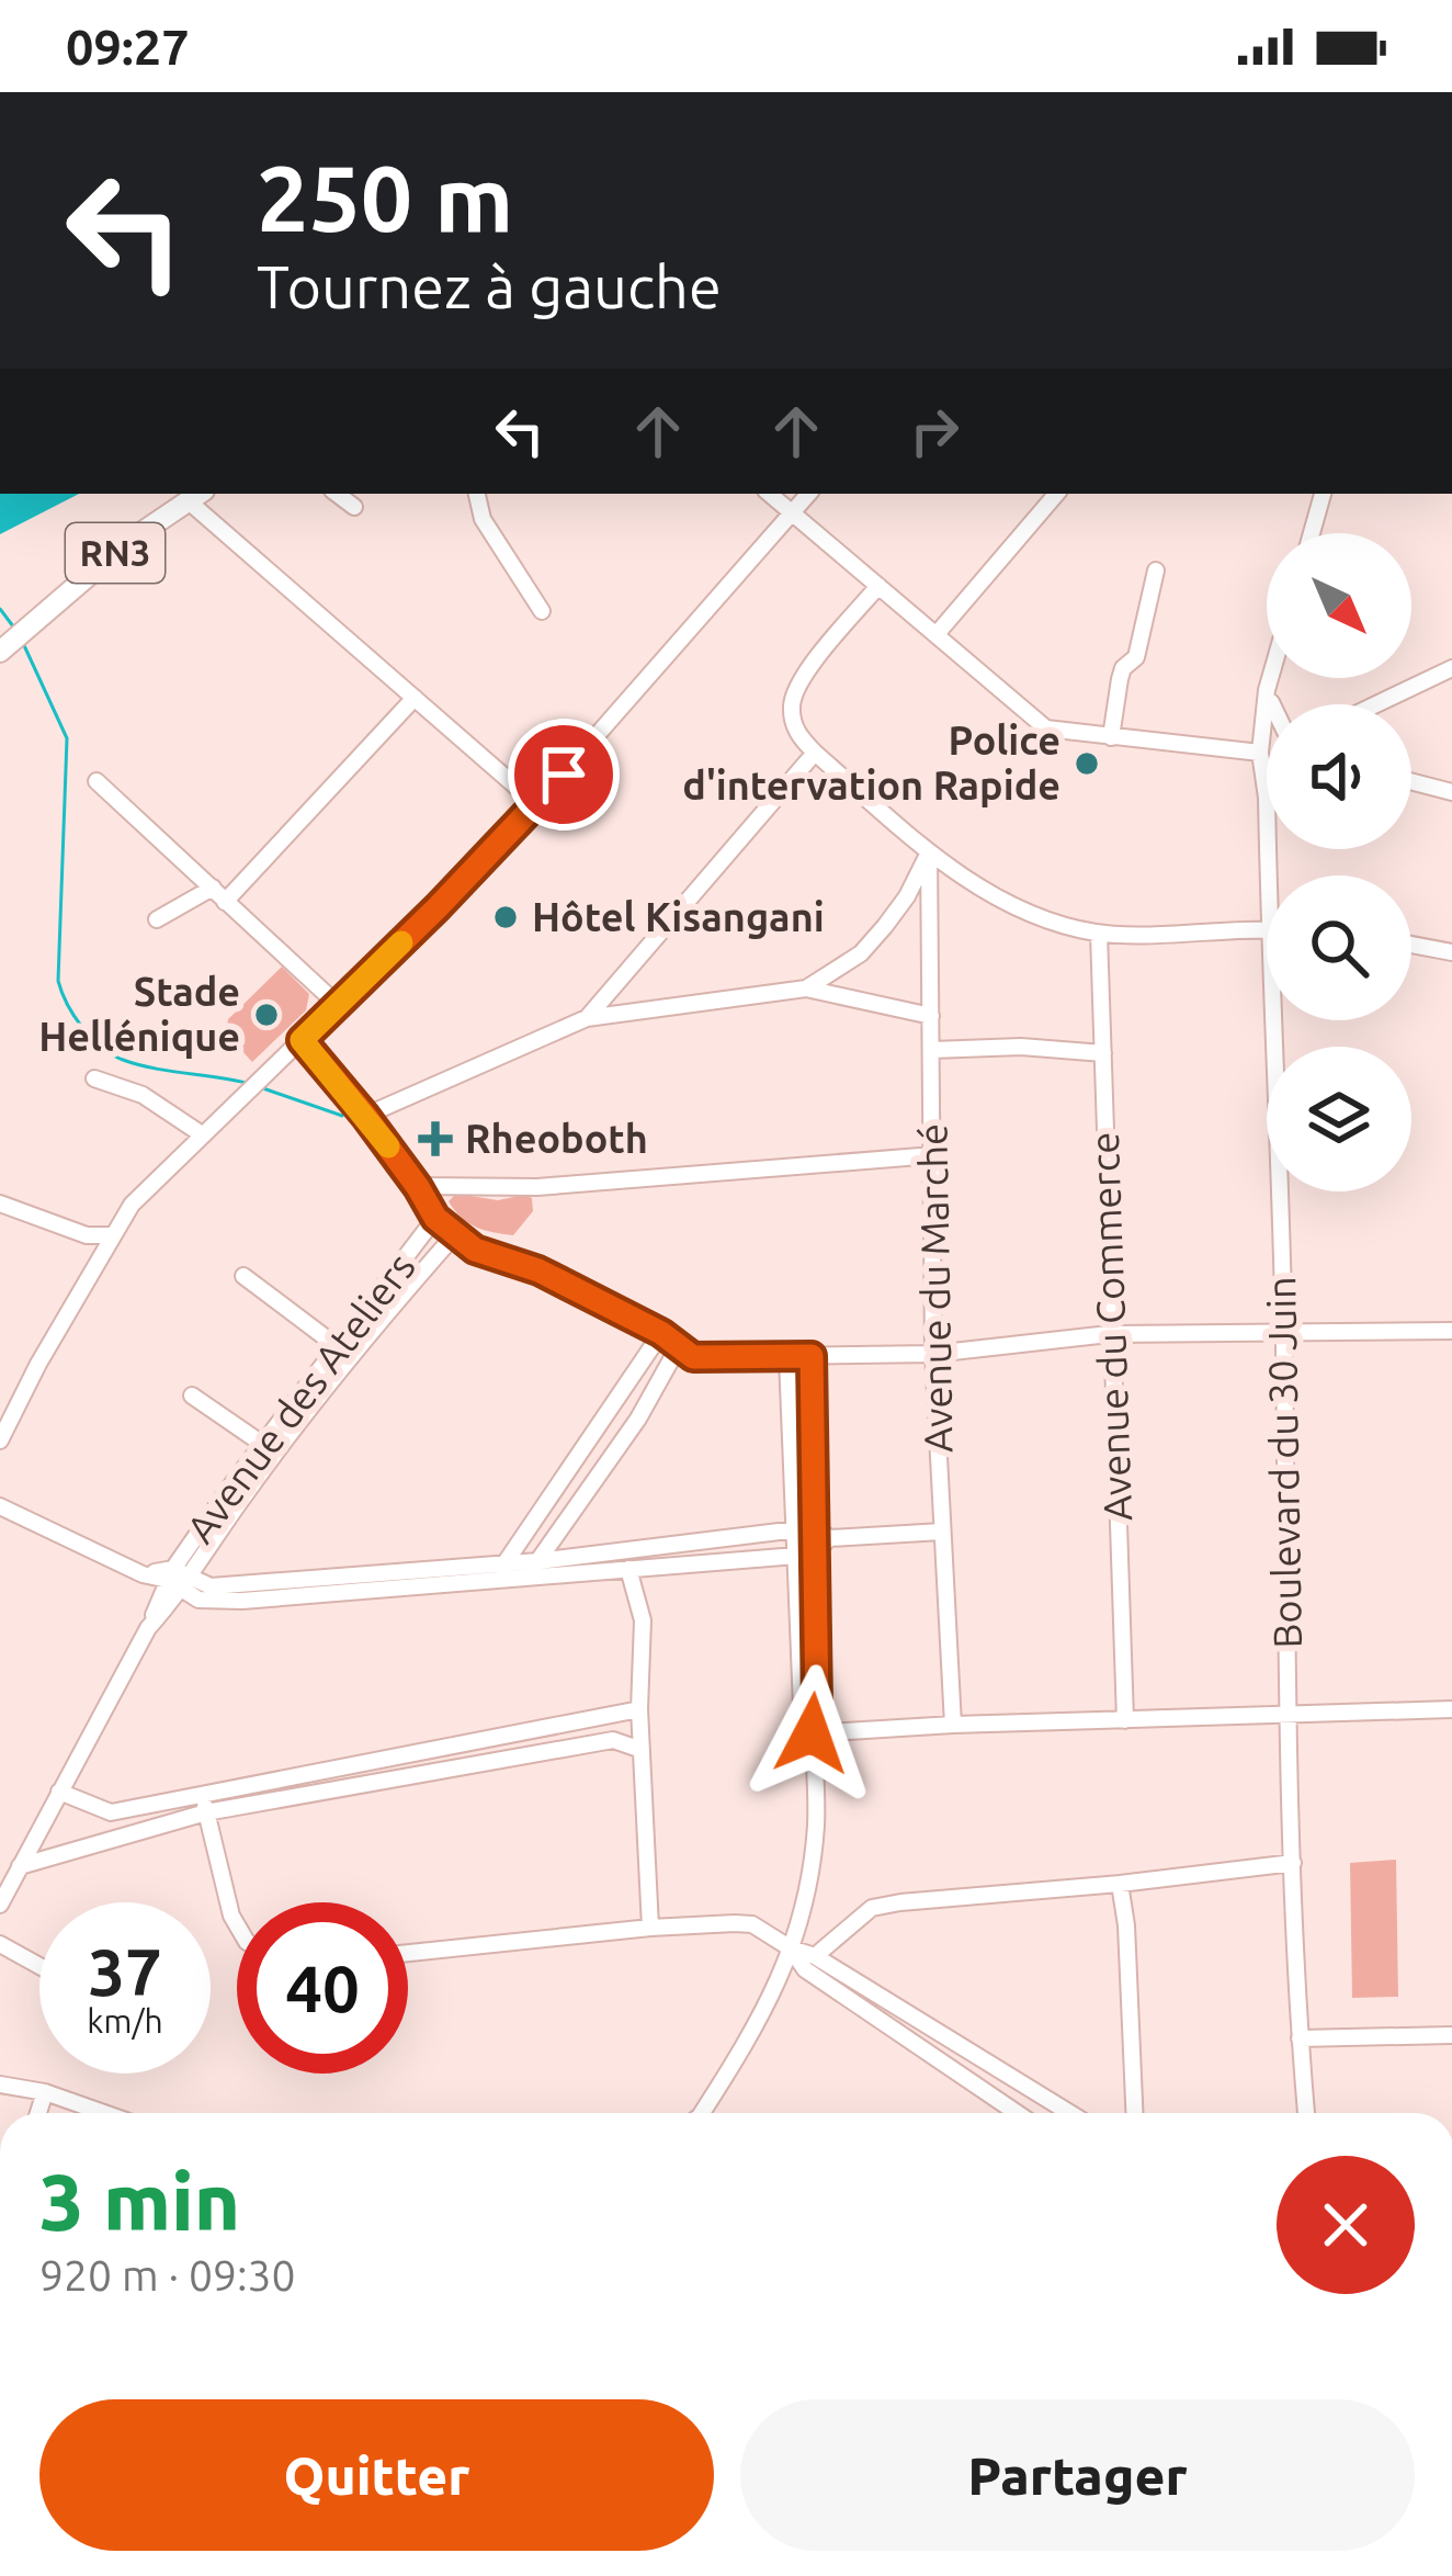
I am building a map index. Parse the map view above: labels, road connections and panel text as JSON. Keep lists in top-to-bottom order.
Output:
{
  "streets": {
    "highway": ["RN3"],
    "street": [
      "Avenue du Marché",
      "Avenue du Commerce",
      "Avenue des Ateliers",
      "Boulevard du 30 Juin"
    ]
  },
  "places": {
    "other": ["Police d'intervation Rapide", "Hôtel Kisangani", "Stade Hellénique"],
    "health": ["Rheoboth"]
  },
  "north": "bottom right",
  "page": {
    "status": "09:27",
    "turn": ["250 m", "Tournez à gauche"],
    "speed": "37 km/h",
    "limit": "40",
    "heading": ["3 min", "920 m · 09:30"],
    "buttons": ["Quitter", "Partager"]
  }
}
